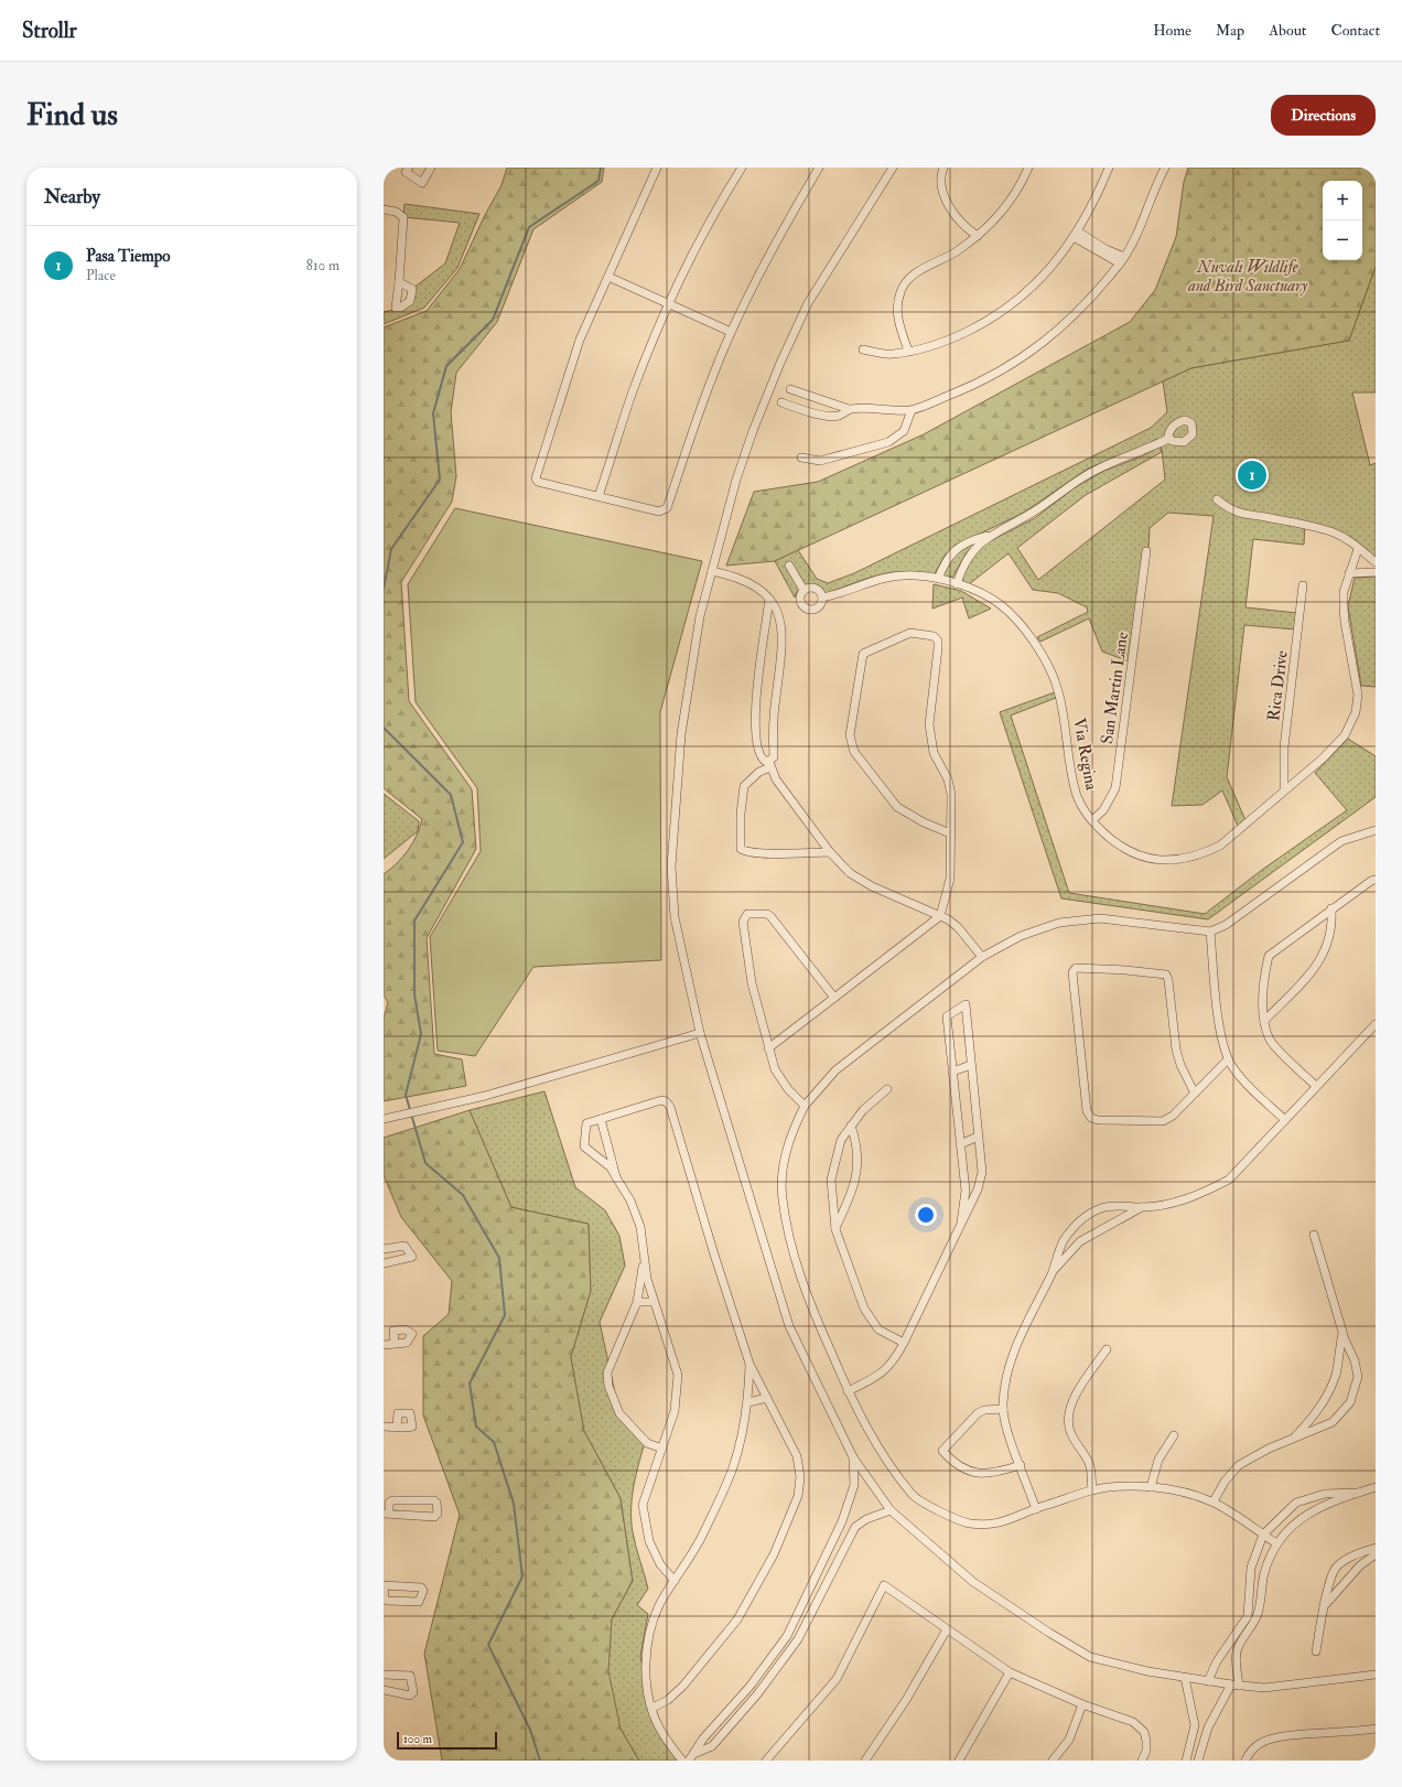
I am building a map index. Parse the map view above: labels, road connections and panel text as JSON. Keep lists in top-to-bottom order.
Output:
{
  "streets": {
    "street": ["Rica Drive", "San Martin Lane", "Via Regina"]
  },
  "crossings": [
    ["Rica Drive", "Via Regina"],
    ["San Martin Lane", "Via Regina"]
  ],
  "parks": ["Nuvali Wildlife and Bird Sanctuary"],
  "scale_bar": "100 m",
  "page": {
    "header": "Strollr",
    "nav": [
      "Home",
      "Map",
      "About",
      "Contact"
    ],
    "buttons": "Directions",
    "title": "Find us",
    "heading": "Nearby",
    "map_buttons": ["+", "−"],
    "list": [
      {
        "mark": "1",
        "name": "Pasa Tiempo",
        "note": "Place",
        "value": "810 m"
      }
    ],
    "pins": "1",
    "scale": "100 m"
  }
}
